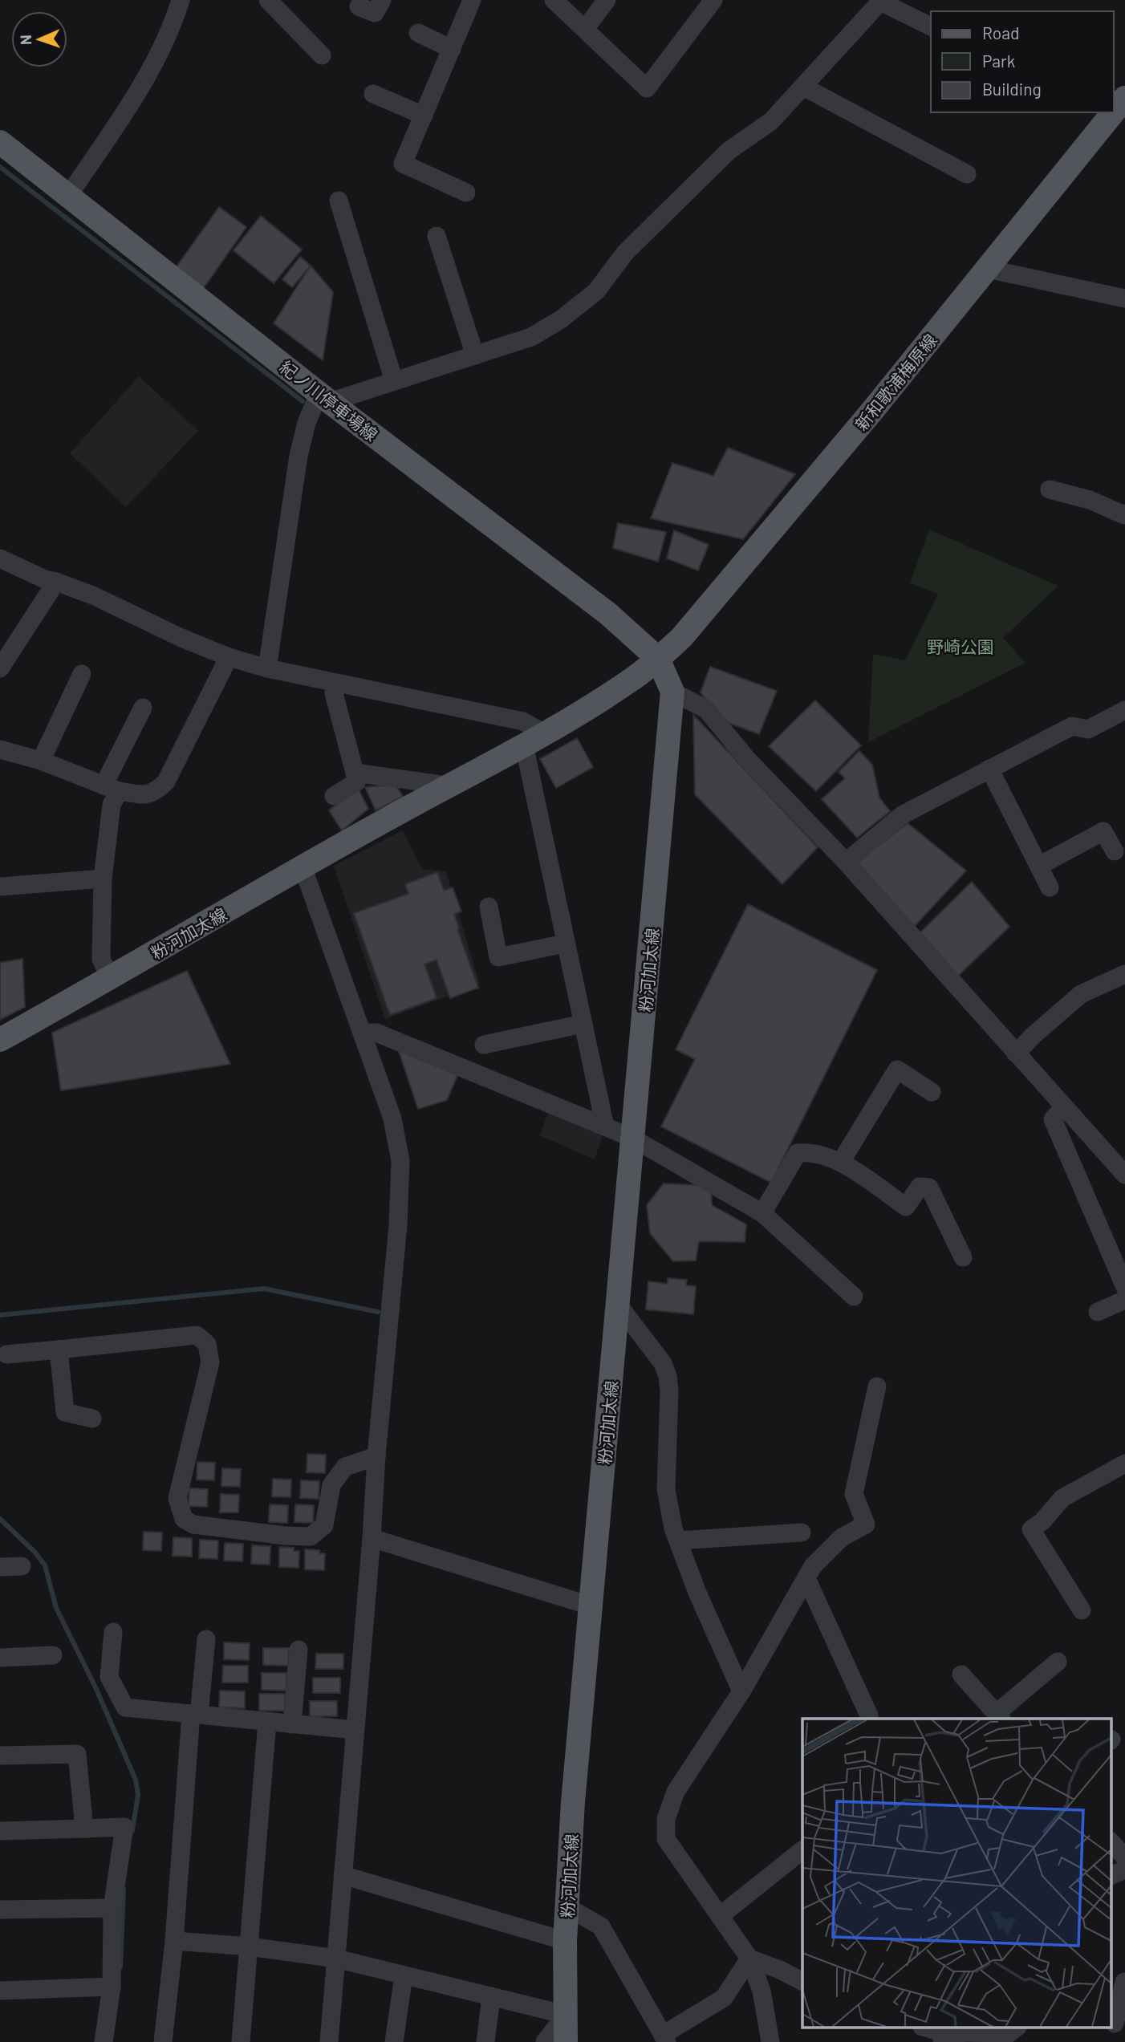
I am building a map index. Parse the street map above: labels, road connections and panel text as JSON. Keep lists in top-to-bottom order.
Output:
{
  "streets": {
    "main road": ["新和歌浦梅原線", "紀ノ川停車場線", "粉河加太線"]
  },
  "crossings": [
    ["新和歌浦梅原線", "紀ノ川停車場線"],
    ["新和歌浦梅原線", "粉河加太線"],
    ["紀ノ川停車場線", "粉河加太線"]
  ],
  "parks": ["野崎公園"],
  "legend": ["Road", "Park", "Building"],
  "north": "left"
}
